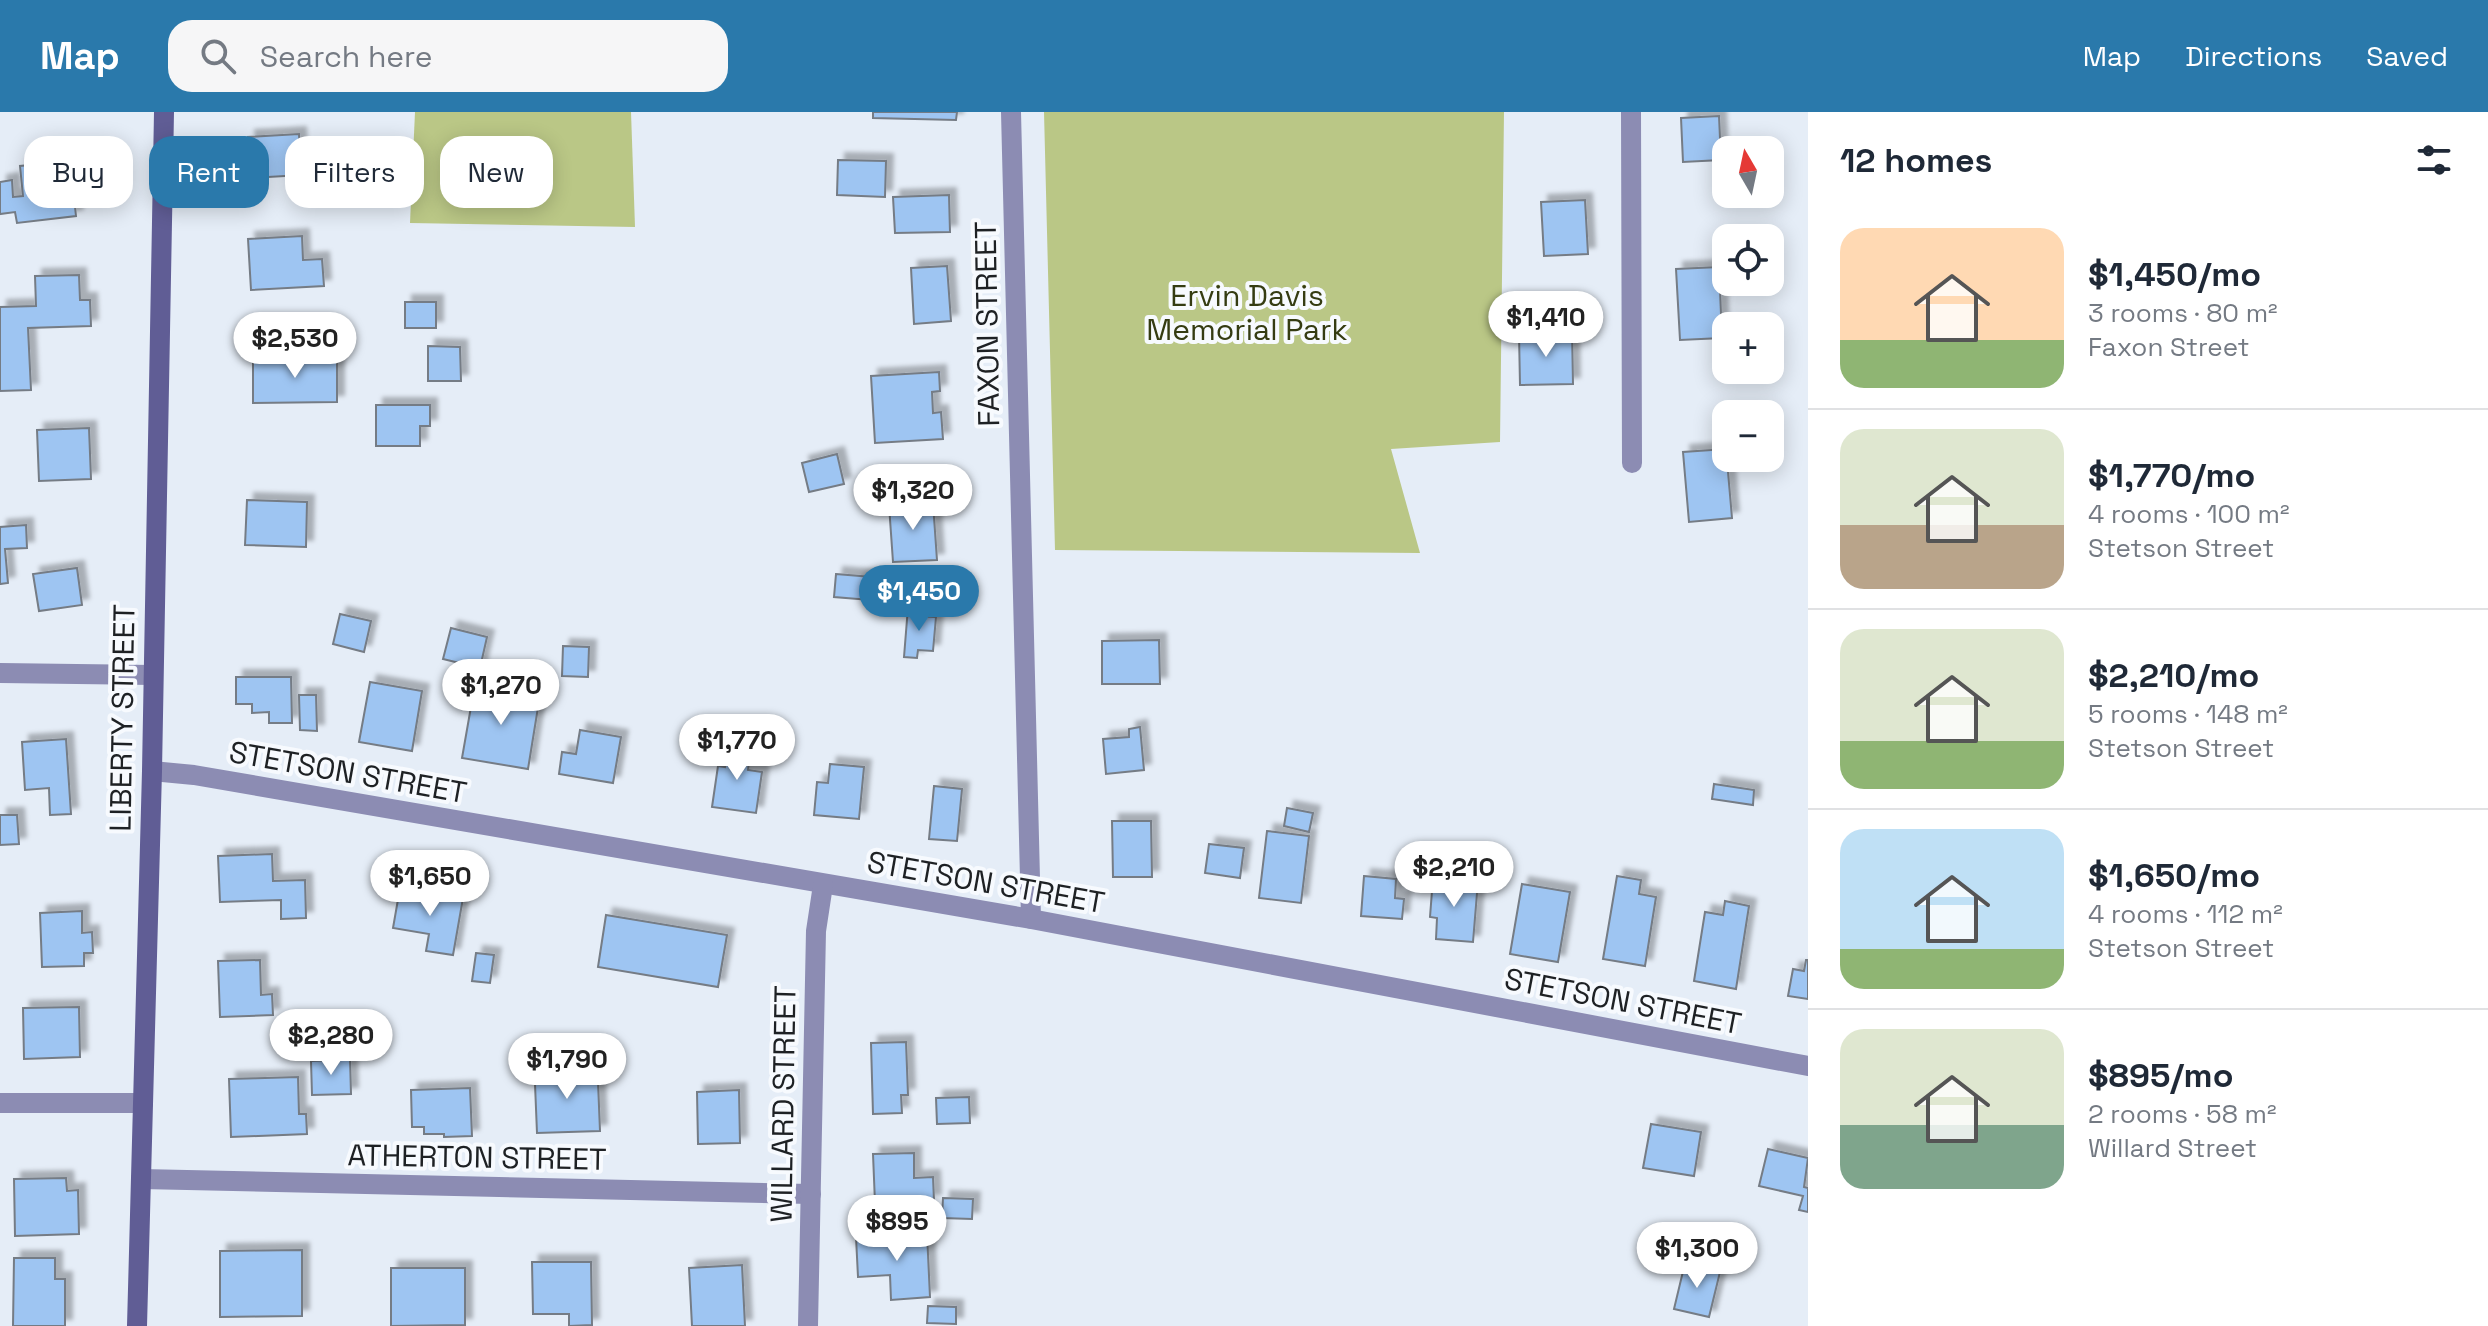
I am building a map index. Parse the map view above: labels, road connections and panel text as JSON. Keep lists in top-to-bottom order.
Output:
{
  "streets": {
    "main road": ["LIBERTY STREET"],
    "street": [
      "FAXON STREET",
      "STETSON STREET",
      "WILLARD STREET",
      "ATHERTON STREET"
    ]
  },
  "crossings": [
    ["FAXON STREET", "STETSON STREET"],
    ["LIBERTY STREET", "STETSON STREET"],
    ["LIBERTY STREET", "ATHERTON STREET"],
    ["STETSON STREET", "WILLARD STREET"],
    ["WILLARD STREET", "ATHERTON STREET"]
  ],
  "parks": ["Ervin Davis Memorial Park"],
  "north": "top",
  "page": {
    "header": "Map",
    "search": "Search here",
    "nav": ["Map", "Directions", "Saved"],
    "heading": "12 homes",
    "map_buttons": ["+", "−"],
    "chip": [
      "Buy",
      "Rent",
      "Filters",
      "New"
    ],
    "list": [
      {
        "name": "$1,450/mo",
        "note": "3 rooms · 80 m² · Faxon Street"
      },
      {
        "name": "$1,770/mo",
        "note": "4 rooms · 100 m² · Stetson Street"
      },
      {
        "name": "$2,210/mo",
        "note": "5 rooms · 148 m² · Stetson Street"
      },
      {
        "name": "$1,650/mo",
        "note": "4 rooms · 112 m² · Stetson Street"
      },
      {
        "name": "$895/mo",
        "note": "2 rooms · 58 m² · Willard Street"
      }
    ],
    "price": [
      "$1,410",
      "$2,530",
      "$1,320",
      "$1,450",
      "$1,270",
      "$1,770",
      "$2,210",
      "$1,650",
      "$2,280",
      "$1,790",
      "$895",
      "$1,300"
    ]
  }
}
